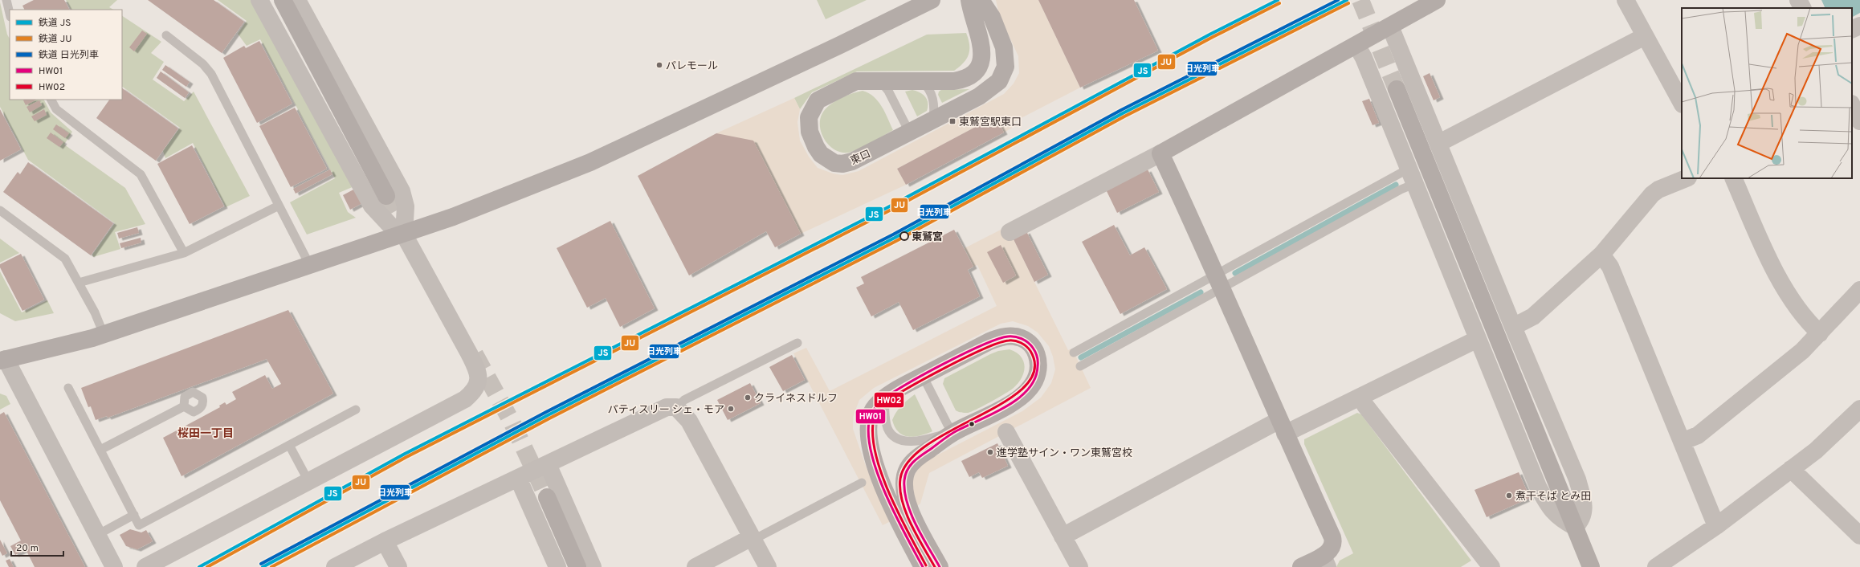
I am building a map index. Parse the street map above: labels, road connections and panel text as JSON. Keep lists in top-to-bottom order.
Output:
{
  "streets": {
    "street": ["東口"]
  },
  "districts": ["桜田一丁目"],
  "places": {
    "other": [
      "パレモール",
      "東鷲宮",
      "クライネスドルフ",
      "パティスリー シェ・モア",
      "進学塾サイン・ワン東鷲宮校",
      "煮干そば とみ田"
    ],
    "transit": ["東鷲宮駅東口"]
  },
  "lines": [
    "rail line JS",
    "rail line 日光列車",
    "rail line JU",
    "transit line HW01",
    "transit line HW02"
  ],
  "legend": [
    "鉄道 JS",
    "鉄道 JU",
    "鉄道 日光列車",
    "HW01",
    "HW02"
  ],
  "scale_bar": "20 m"
}
